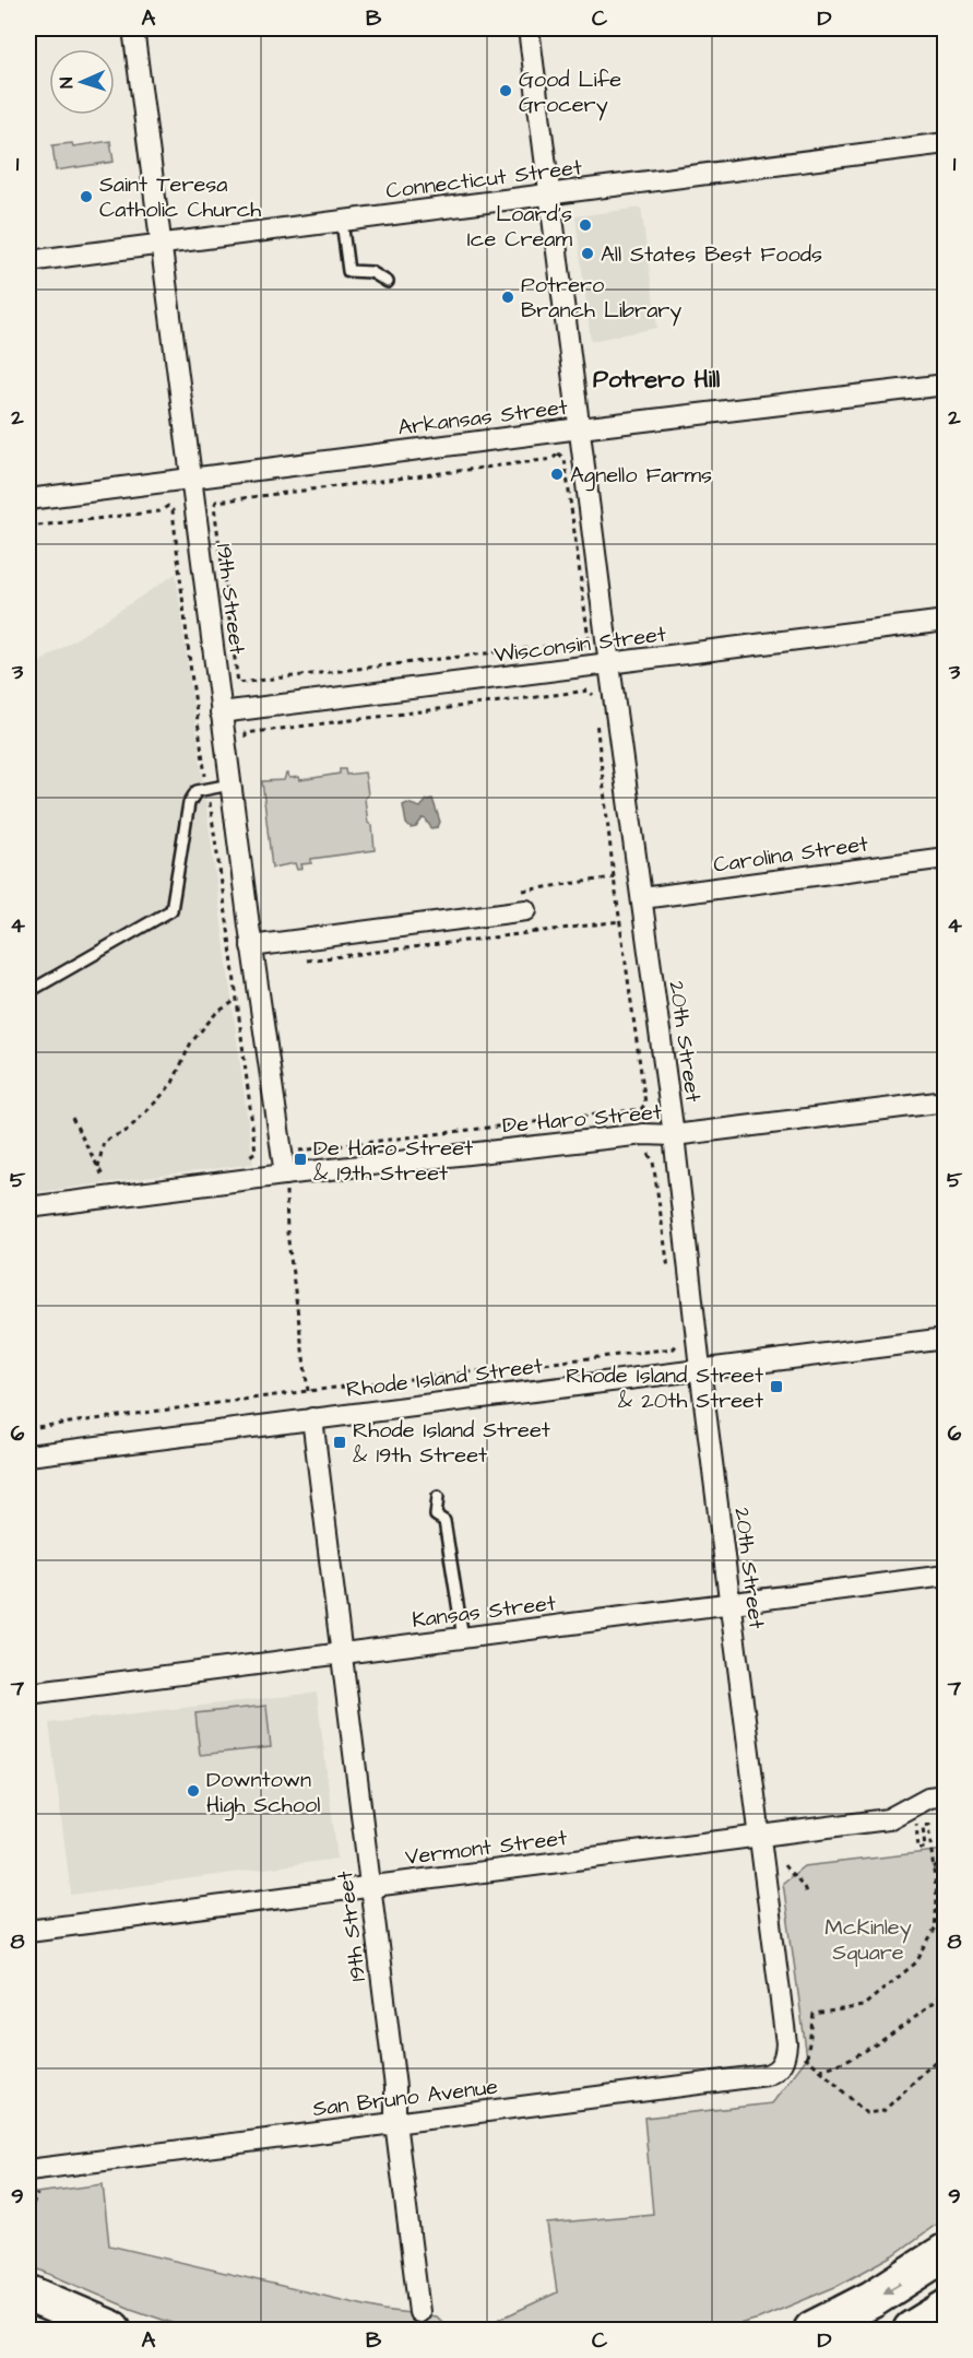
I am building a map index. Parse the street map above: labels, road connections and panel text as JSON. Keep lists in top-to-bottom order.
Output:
{
  "streets": {
    "street": [
      "Connecticut Street",
      "Arkansas Street",
      "19th Street",
      "Wisconsin Street",
      "Carolina Street",
      "20th Street",
      "De Haro Street",
      "Rhode Island Street",
      "Kansas Street",
      "Vermont Street",
      "San Bruno Avenue"
    ]
  },
  "crossings": [
    ["Connecticut Street", "19th Street"],
    ["Connecticut Street", "20th Street"],
    ["Arkansas Street", "19th Street"],
    ["Arkansas Street", "20th Street"],
    ["19th Street", "Wisconsin Street"],
    ["19th Street", "De Haro Street"],
    ["19th Street", "Rhode Island Street"],
    ["19th Street", "Kansas Street"],
    ["19th Street", "Vermont Street"],
    ["19th Street", "San Bruno Avenue"],
    ["Wisconsin Street", "20th Street"],
    ["Carolina Street", "20th Street"],
    ["20th Street", "De Haro Street"],
    ["20th Street", "Rhode Island Street"],
    ["20th Street", "Kansas Street"],
    ["20th Street", "Vermont Street"],
    ["20th Street", "San Bruno Avenue"]
  ],
  "districts": ["Potrero Hill"],
  "parks": ["McKinley Square"],
  "places": {
    "other": [
      "Good Life Grocery",
      "Saint Teresa Catholic Church",
      "Loard’s Ice Cream",
      "All States Best Foods",
      "Potrero Branch Library",
      "Agnello Farms",
      "Downtown High School"
    ],
    "transit": ["De Haro Street & 19th Street", "Rhode Island Street & 20th Street", "Rhode Island Street & 19th Street"]
  },
  "north": "left",
  "grid": {
    "columns": [
      "A",
      "B",
      "C",
      "D"
    ],
    "rows": [
      "1",
      "2",
      "3",
      "4",
      "5",
      "6",
      "7",
      "8",
      "9"
    ]
  }
}
